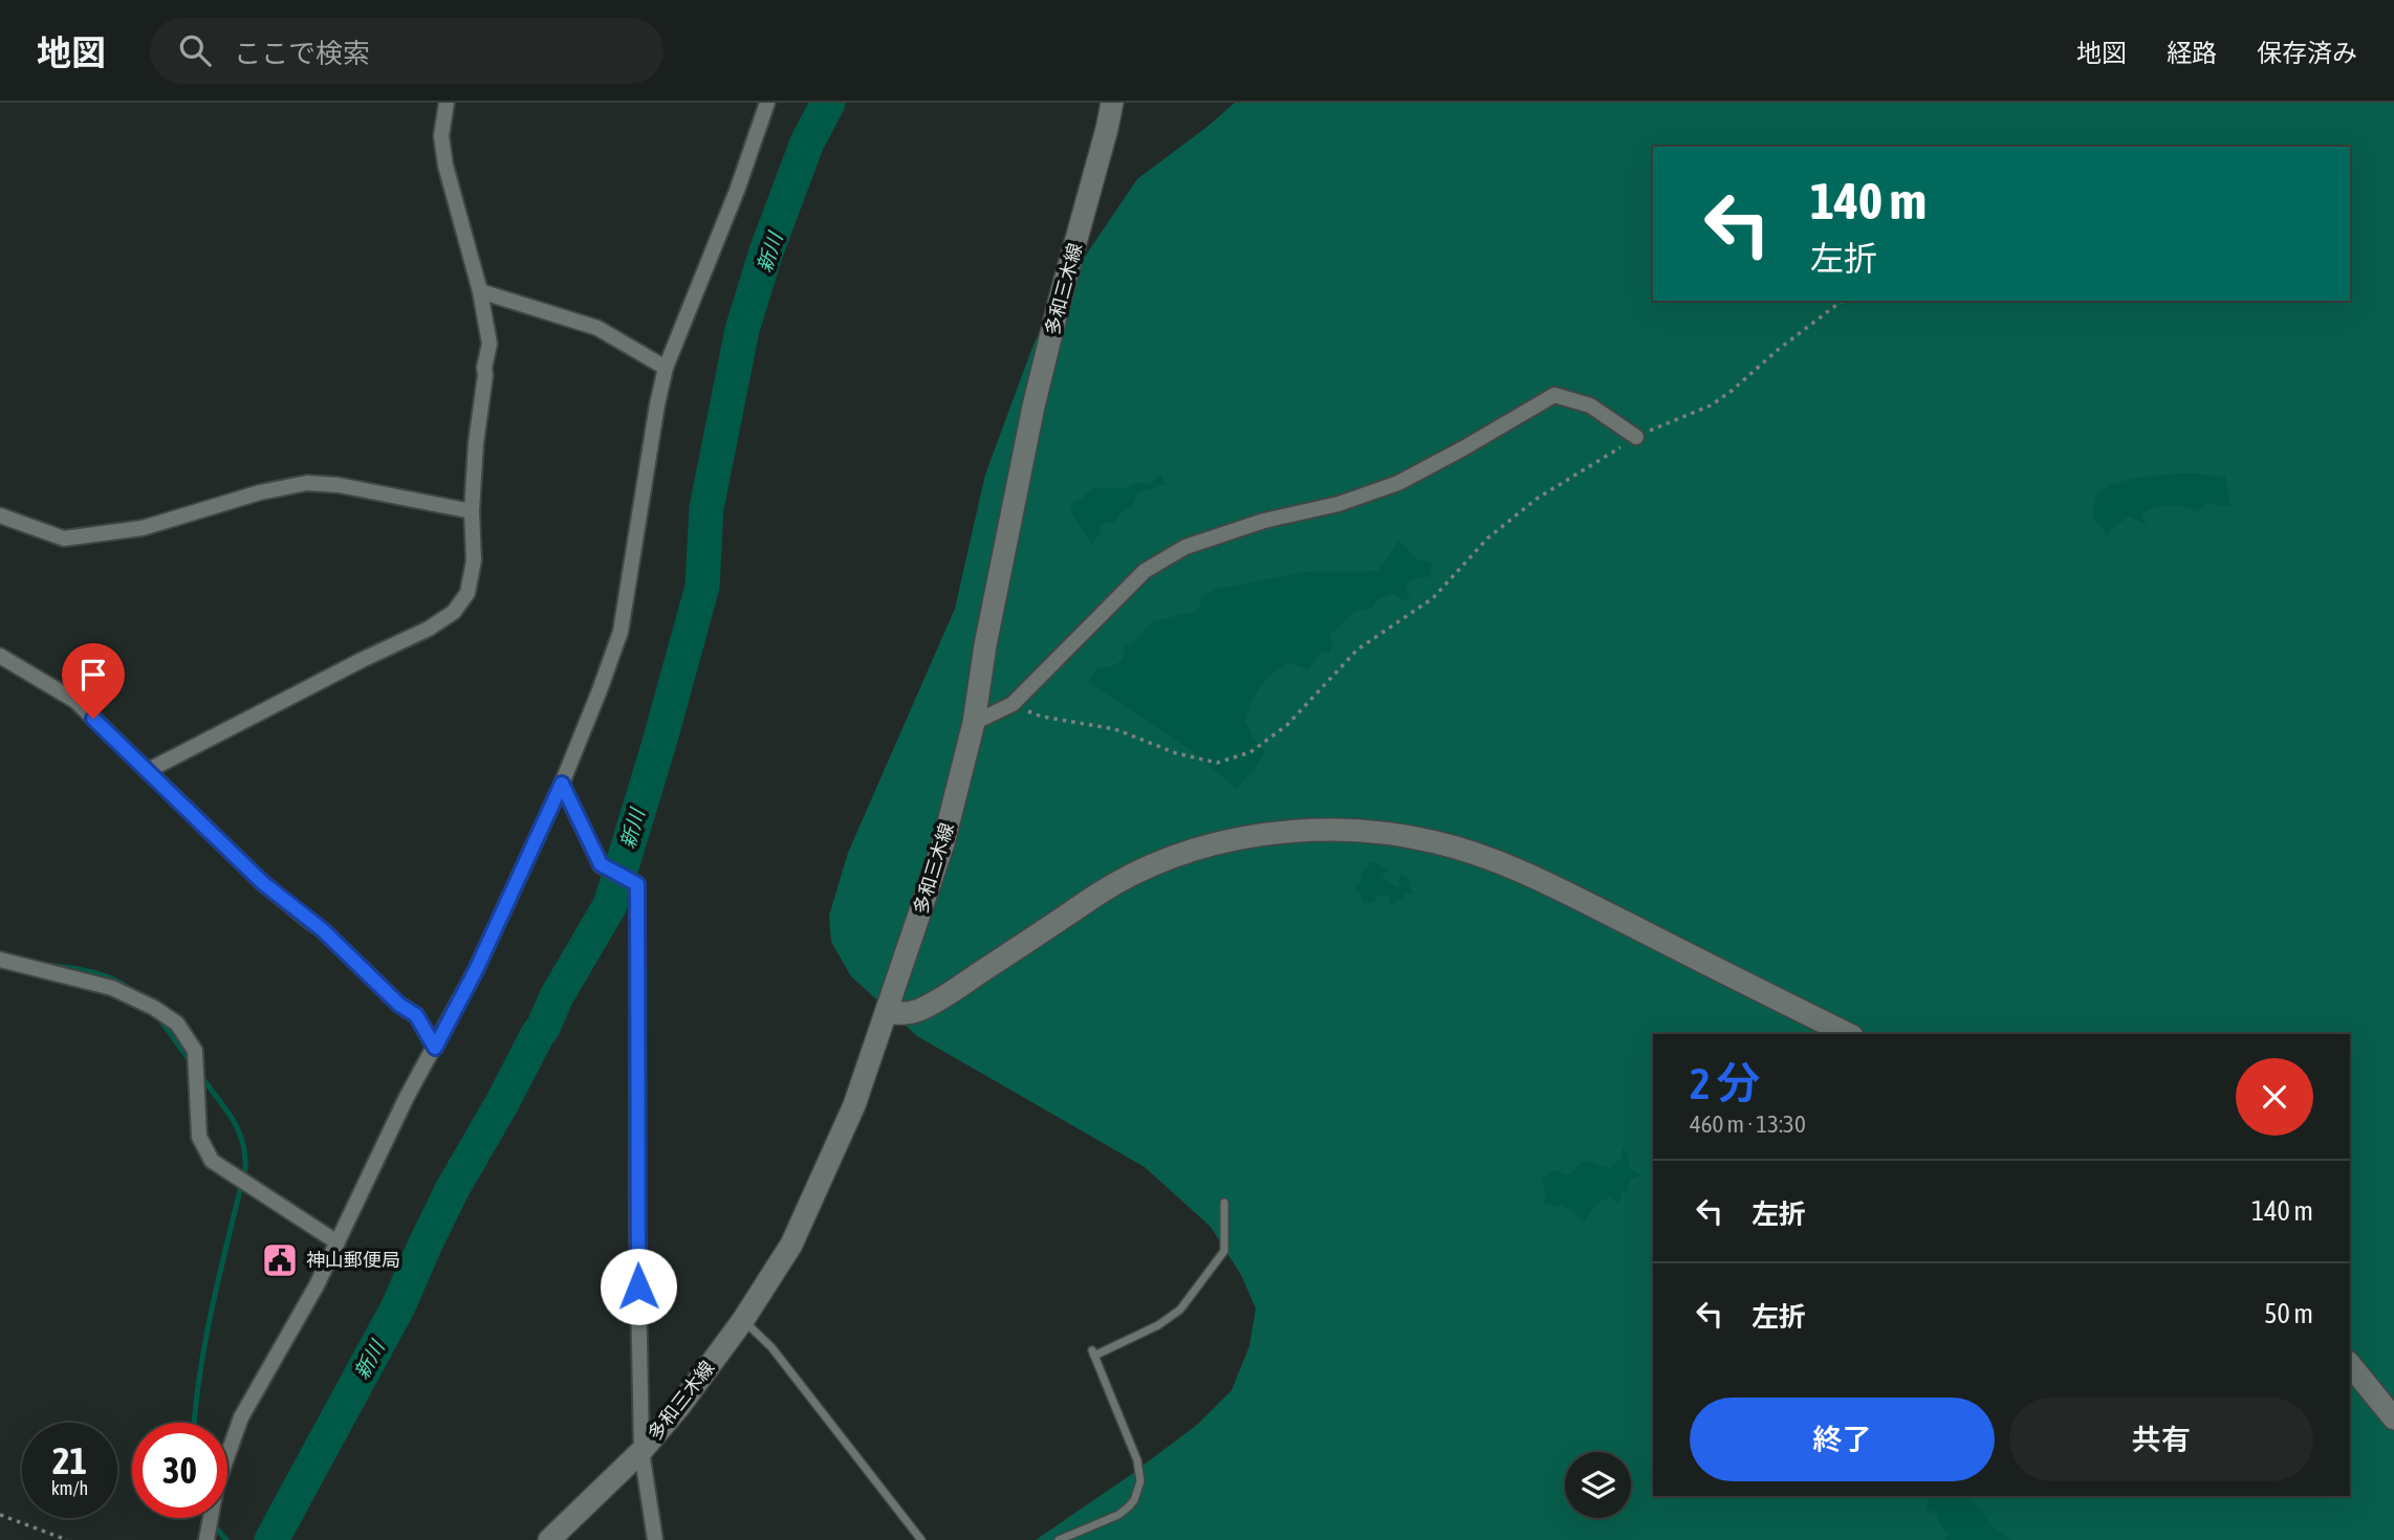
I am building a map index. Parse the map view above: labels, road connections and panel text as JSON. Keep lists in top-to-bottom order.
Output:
{
  "streets": {
    "main road": ["多和三木線"]
  },
  "water": ["新川"],
  "places": {
    "public building": ["神山郵便局"]
  },
  "page": {
    "header": "地図",
    "search": "ここで検索",
    "nav": ["地図", "経路", "保存済み"],
    "turn": ["140 m", "左折"],
    "heading": ["2 分", "460 m · 13:30"],
    "list": [
      {
        "name": "左折",
        "value": "140 m"
      },
      {
        "name": "左折",
        "value": "50 m"
      }
    ],
    "buttons": ["終了", "共有"],
    "speed": "21 km/h",
    "limit": "30"
  }
}
